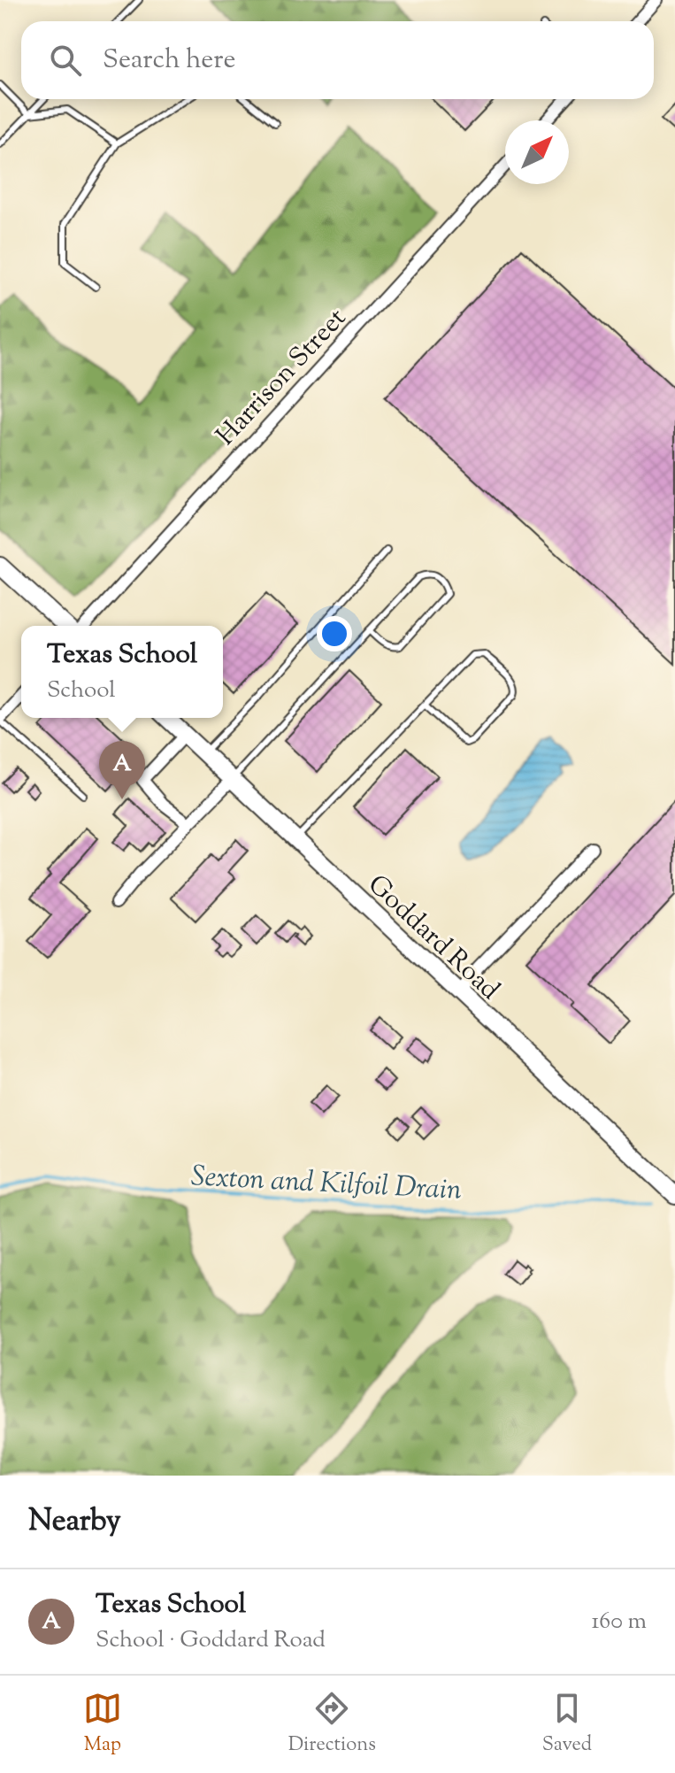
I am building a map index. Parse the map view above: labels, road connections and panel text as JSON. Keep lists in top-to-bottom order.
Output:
{
  "streets": {
    "main road": ["Goddard Road"],
    "street": ["Harrison Street"]
  },
  "water": ["Sexton and Kilfoil Drain"],
  "north": "top right",
  "page": {
    "search": "Search here",
    "popup": ["Texas School", "School"],
    "pins": "A",
    "heading": "Nearby",
    "list": [
      {
        "mark": "A",
        "name": "Texas School",
        "note": "School · Goddard Road",
        "value": "160 m"
      }
    ],
    "nav": ["Map", "Directions", "Saved"]
  }
}
